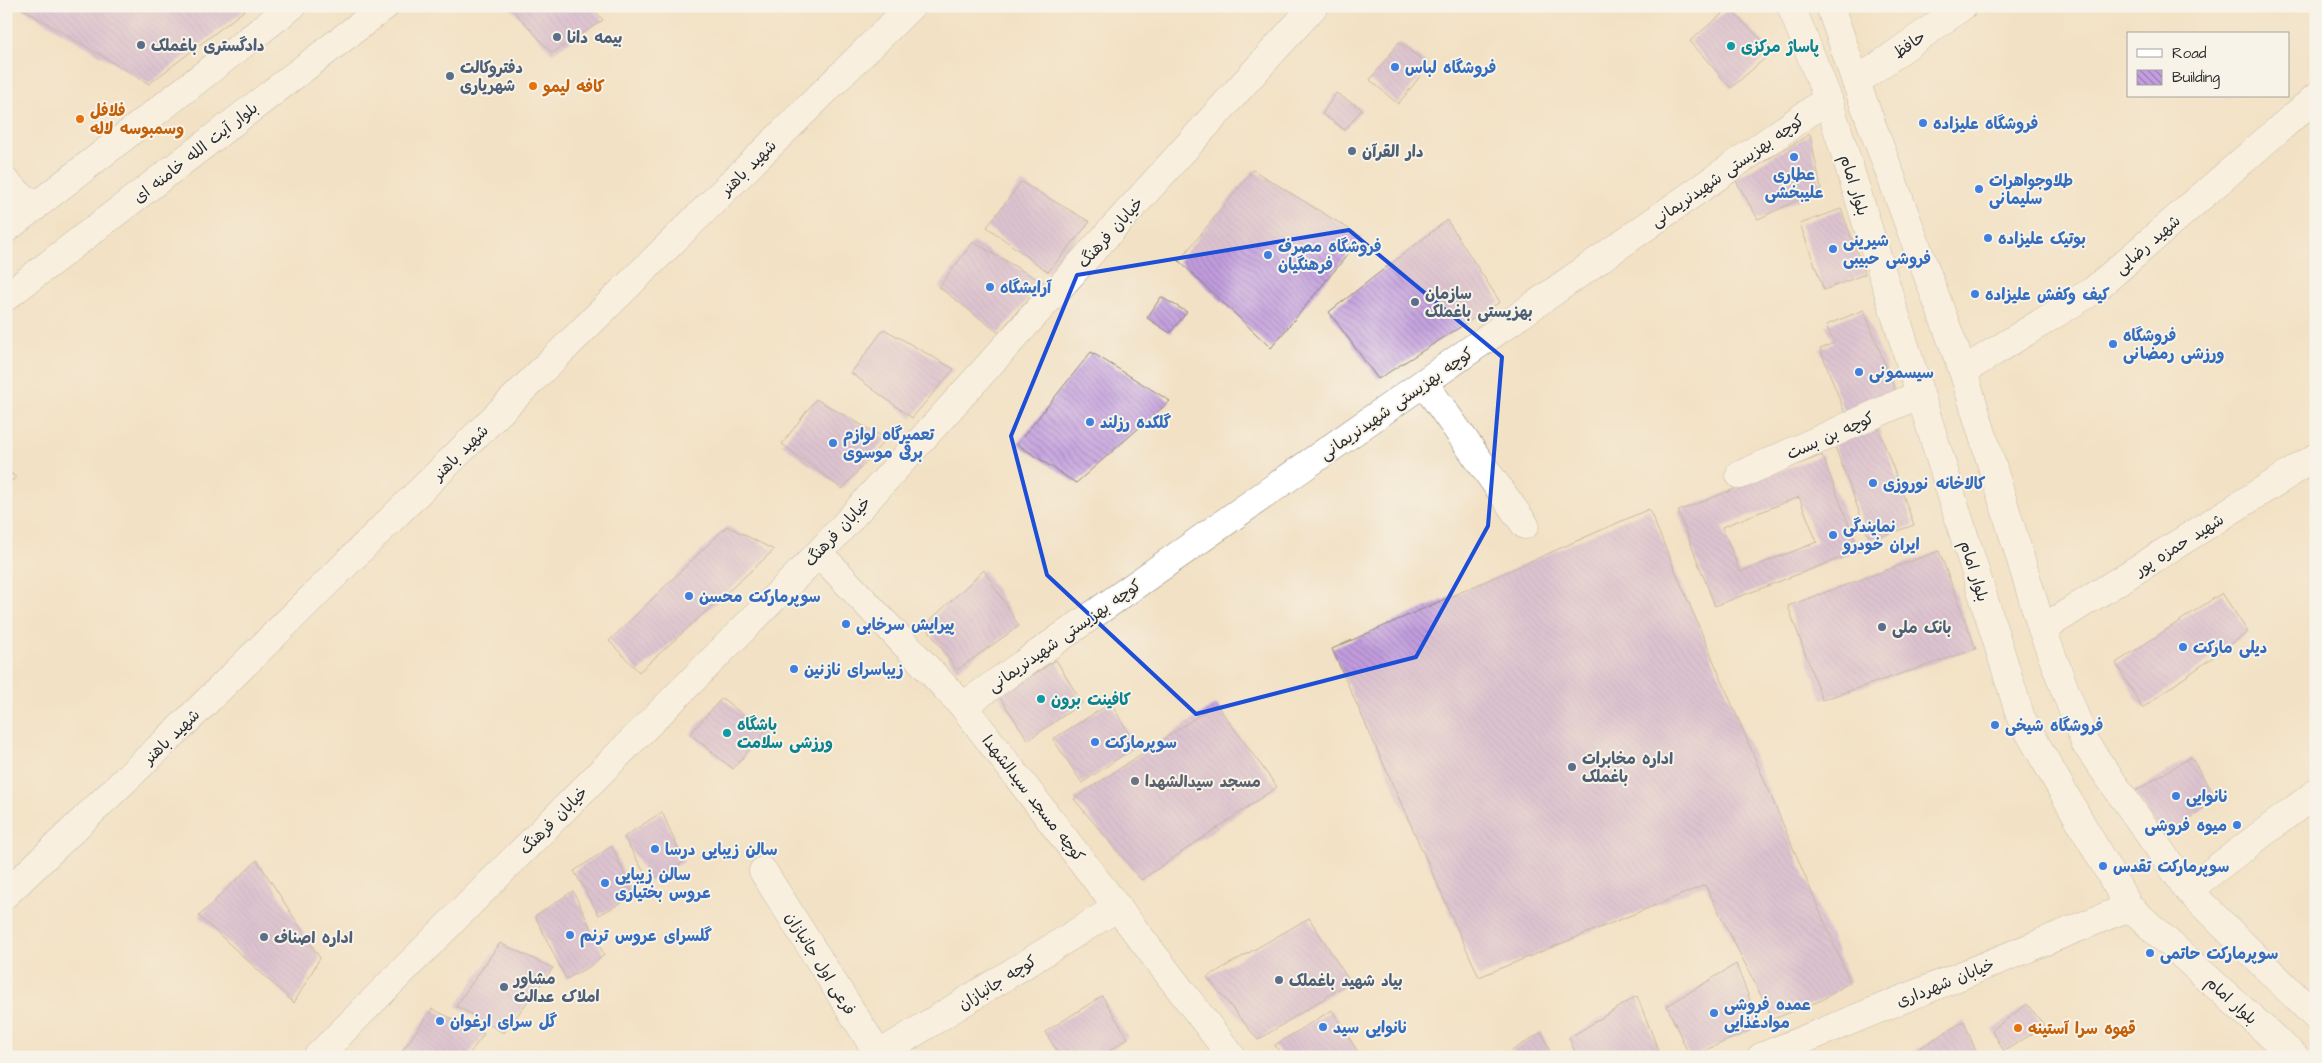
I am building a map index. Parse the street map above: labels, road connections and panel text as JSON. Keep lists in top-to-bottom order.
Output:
{
  "streets": {
    "street": [
      "حافظ",
      "بلوار آیت الله خامنه ای",
      "شهید باهنر",
      "کوچه بهزیستی شهیدنریمانی",
      "بلوار امام",
      "خیابان فرهنگ",
      "شهید رضایی",
      "کوچه بن بست",
      "شهید حمزه پور",
      "کوچه مسجد سیدالشهدا",
      "فرعی اول جانبازان",
      "کوچه جانبازان",
      "خیابان شهرداری"
    ]
  },
  "crossings": [
    ["کوچه بهزیستی شهیدنریمانی", "بلوار امام"],
    ["کوچه بهزیستی شهیدنریمانی", "کوچه مسجد سیدالشهدا"],
    ["بلوار امام", "کوچه بن بست"],
    ["بلوار امام", "خیابان شهرداری"],
    ["خیابان فرهنگ", "کوچه مسجد سیدالشهدا"],
    ["کوچه مسجد سیدالشهدا", "کوچه جانبازان"],
    ["فرعی اول جانبازان", "کوچه جانبازان"]
  ],
  "places": [
    "بیمه دانا",
    "دادگستری باغملک",
    "پاساژ مرکزی",
    "فروشگاه لباس",
    "دفتروکالت شهریاری",
    "کافه لیمو",
    "فلافل وسمبوسه لاله",
    "فروشگاه علیزاده",
    "دار القرآن",
    "عطاری علیبخشی",
    "طلاوجواهرات سلیمانی",
    "بوتیک علیزاده",
    "شیرینی فروشی حبیبی",
    "فروشگاه مصرف فرهنگیان",
    "آرایشگاه",
    "کیف وکفش علیزاده",
    "سازمان بهزیستی باغملک",
    "فروشگاه ورزشی رمضانی",
    "سیسمونی",
    "گلکده رزلند",
    "تعمیرگاه لوازم برقی موسوی",
    "کالاخانه نوروزی",
    "نمایندگی ایران خودرو",
    "سوپرمارکت محسن",
    "پیرایش سرخابی",
    "بانک ملی",
    "دیلی مارکت",
    "زیباسرای نازنین",
    "کافینت برون",
    "فروشگاه شیخی",
    "باشگاه ورزشی سلامت",
    "سوپرمارکت",
    "اداره مخابرات باغملک",
    "مسجد سیدالشهدا",
    "نانوایی",
    "میوه فروشی",
    "سالن زیبایی درسا",
    "سوپرمارکت تقدس",
    "سالن زیبایی عروس بختیاری",
    "گلسرای عروس ترنم",
    "اداره اصناف",
    "سوپرمارکت حاتمی",
    "بیاد شهید باغملک",
    "مشاور املاک عدالت",
    "عمده فروشی موادغذایی",
    "گل سرای ارغوان",
    "نانوایی سید",
    "قهوه سرا آستینه"
  ],
  "legend": ["Road", "Building"]
}
